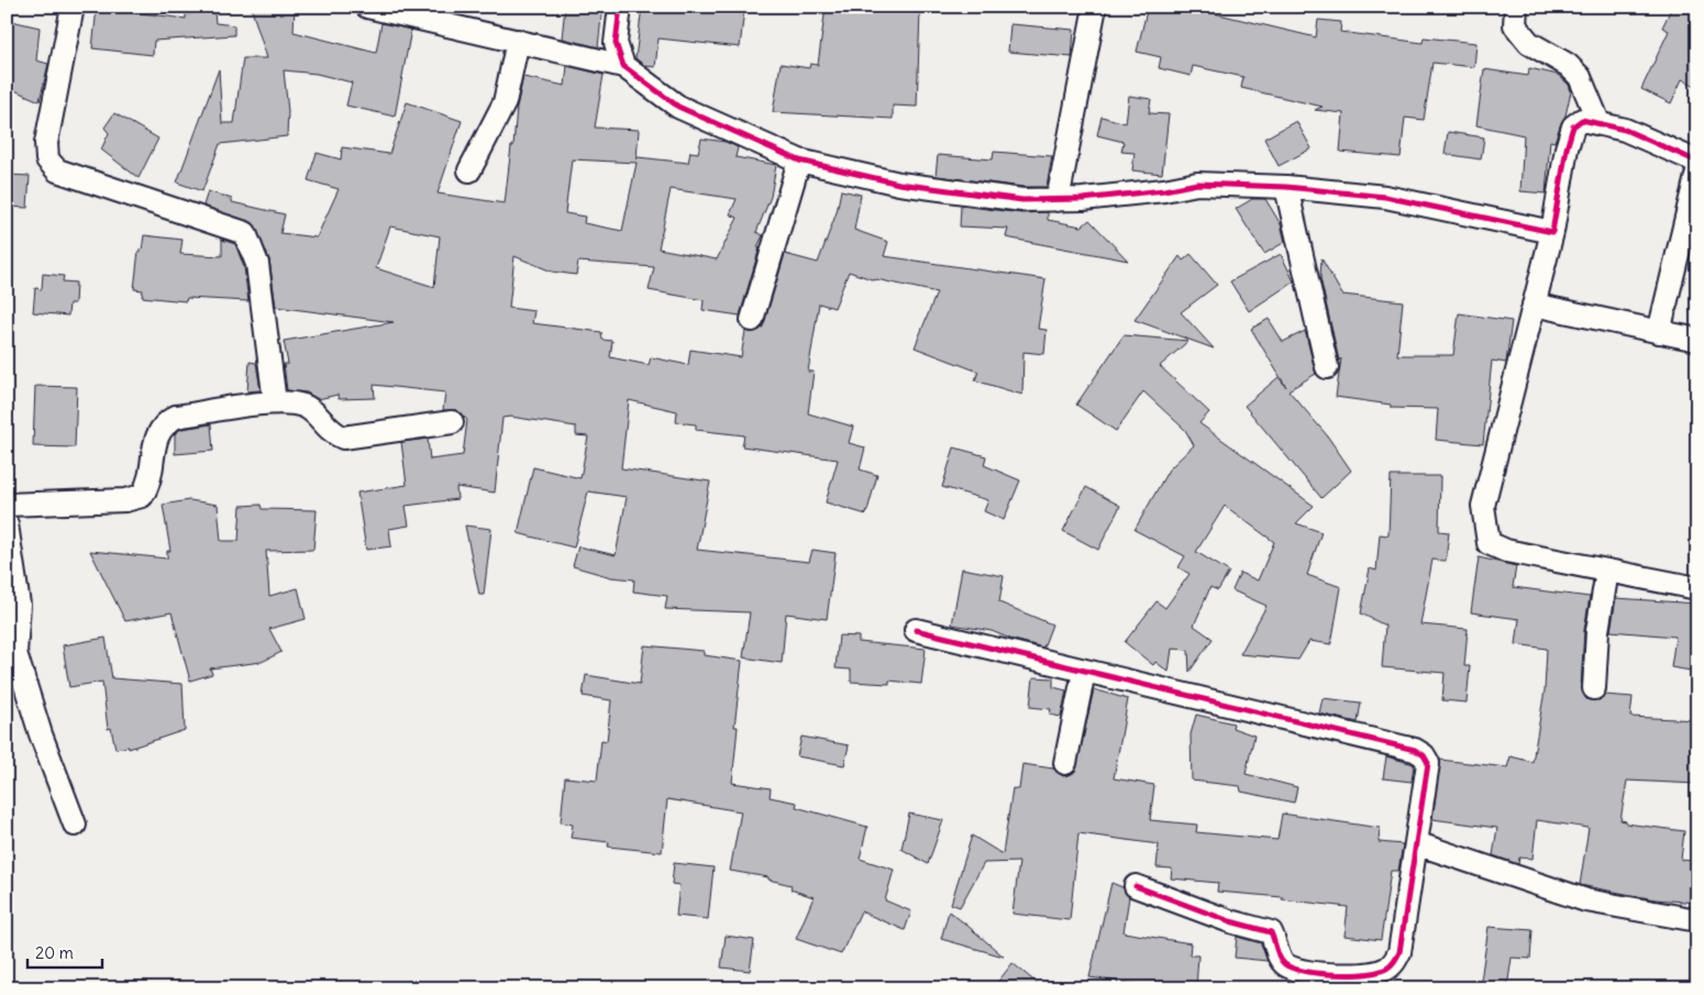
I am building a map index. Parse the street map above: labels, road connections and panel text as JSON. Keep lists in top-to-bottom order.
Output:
{
  "scale_bar": "20 m"
}
